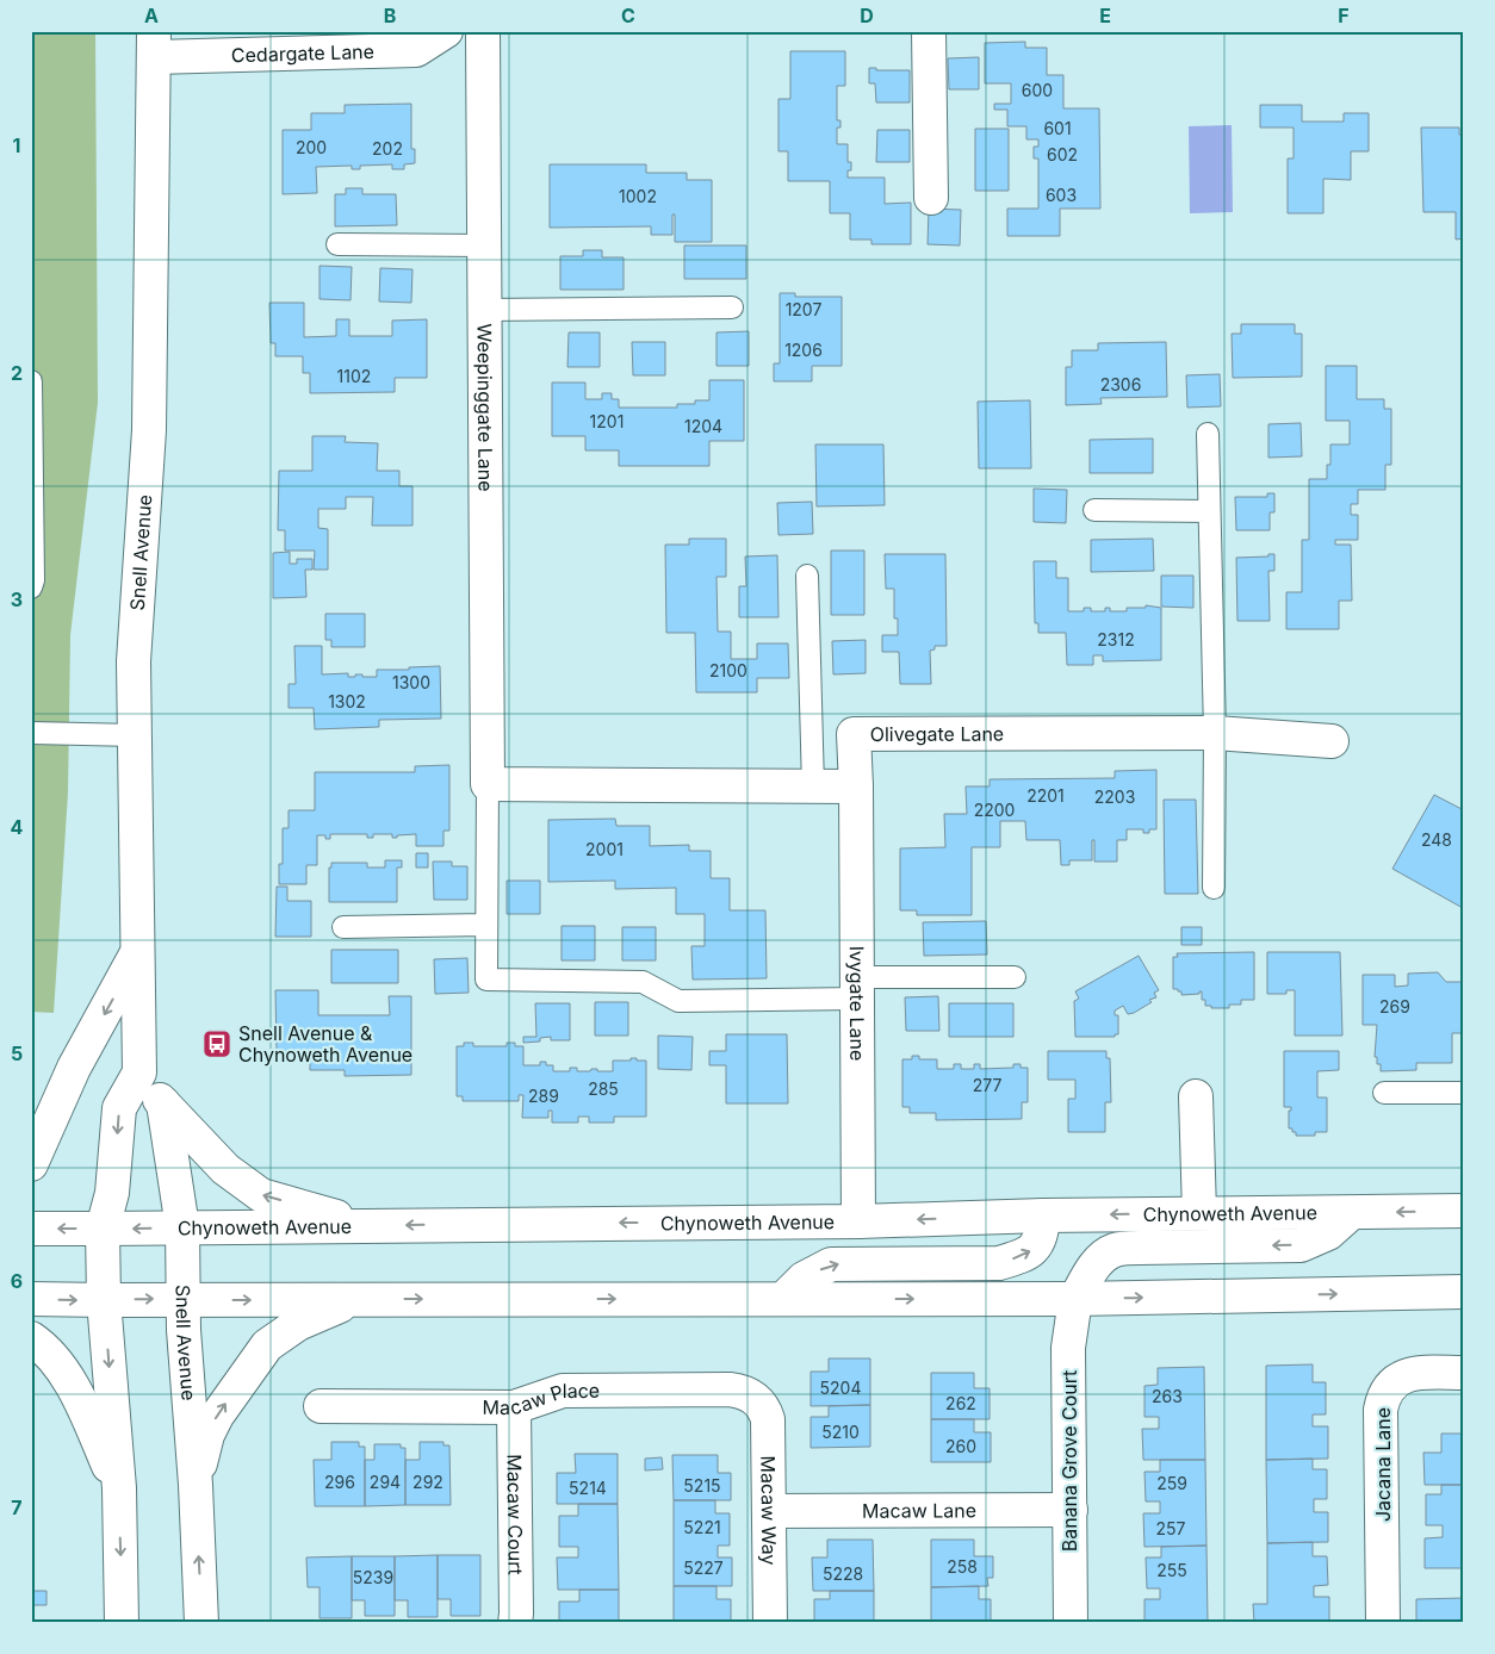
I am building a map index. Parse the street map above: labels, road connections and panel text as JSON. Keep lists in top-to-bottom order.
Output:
{
  "streets": {
    "street": [
      "Cedargate Lane",
      "Weepinggate Lane",
      "Snell Avenue",
      "Olivegate Lane",
      "Ivygate Lane",
      "Chynoweth Avenue",
      "Macaw Place",
      "Banana Grove Court",
      "Jacana Lane",
      "Macaw Way",
      "Macaw Lane",
      "Macaw Court"
    ]
  },
  "crossings": [
    ["Cedargate Lane", "Snell Avenue"],
    ["Snell Avenue", "Chynoweth Avenue"],
    ["Olivegate Lane", "Ivygate Lane"],
    ["Ivygate Lane", "Chynoweth Avenue"],
    ["Macaw Place", "Macaw Way"],
    ["Macaw Place", "Macaw Court"],
    ["Banana Grove Court", "Macaw Lane"],
    ["Macaw Way", "Macaw Lane"]
  ],
  "places": {
    "bus stop": ["Snell Avenue & Chynoweth Avenue"]
  },
  "house_numbers": [
    "600",
    "601",
    "200",
    "202",
    "602",
    "603",
    "1002",
    "1207",
    "1206",
    "1102",
    "2306",
    "1201",
    "1204",
    "2312",
    "2100",
    "1300",
    "1302",
    "2201",
    "2203",
    "2200",
    "248",
    "2001",
    "269",
    "277",
    "285",
    "289",
    "5204",
    "263",
    "262",
    "5210",
    "260",
    "296",
    "294",
    "292",
    "259",
    "5215",
    "5214",
    "5221",
    "257",
    "258",
    "5227",
    "255",
    "5228",
    "5239"
  ],
  "grid": {
    "columns": [
      "A",
      "B",
      "C",
      "D",
      "E",
      "F"
    ],
    "rows": [
      "1",
      "2",
      "3",
      "4",
      "5",
      "6",
      "7"
    ]
  }
}
